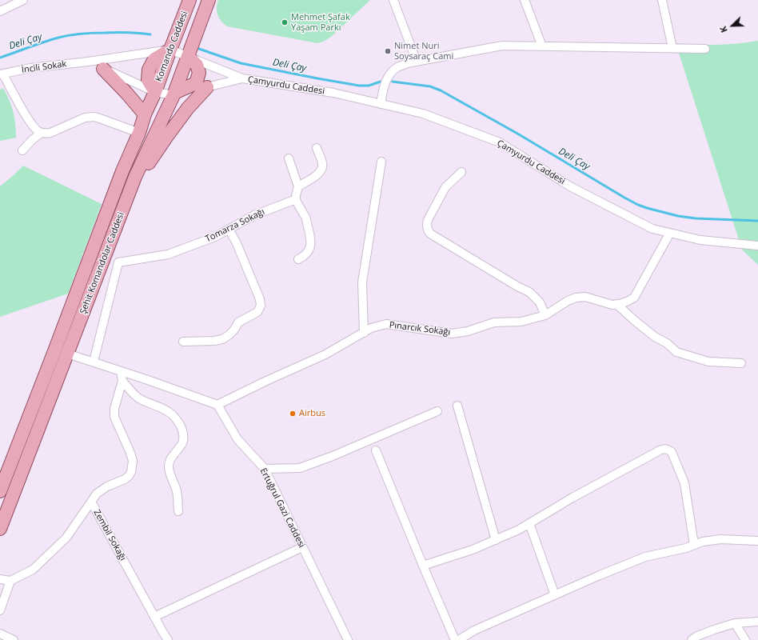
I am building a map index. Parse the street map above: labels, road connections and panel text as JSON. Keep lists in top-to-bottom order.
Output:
{
  "streets": {
    "main road": ["Komando Caddesi", "Şehit Komandolar Caddesi"],
    "street": [
      "İncili Sokak",
      "Çamyurdu Caddesi",
      "Tomarza Sokağı",
      "Pınarcık Sokağı",
      "Ertuğrul Gazi Caddesi",
      "Zembil Sokağı"
    ]
  },
  "crossings": [
    ["Komando Caddesi", "İncili Sokak"],
    ["Komando Caddesi", "Çamyurdu Caddesi"],
    ["Komando Caddesi", "Şehit Komandolar Caddesi"],
    ["İncili Sokak", "Çamyurdu Caddesi"],
    ["Çamyurdu Caddesi", "Şehit Komandolar Caddesi"],
    ["Çamyurdu Caddesi", "Pınarcık Sokağı"],
    ["Pınarcık Sokağı", "Ertuğrul Gazi Caddesi"]
  ],
  "water": ["Deli Çay"],
  "places": ["Mehmet Şafak Yaşam Parkı", "Nimet Nuri Soysaraç Cami", "Airbus"],
  "north": "bottom left"
}
